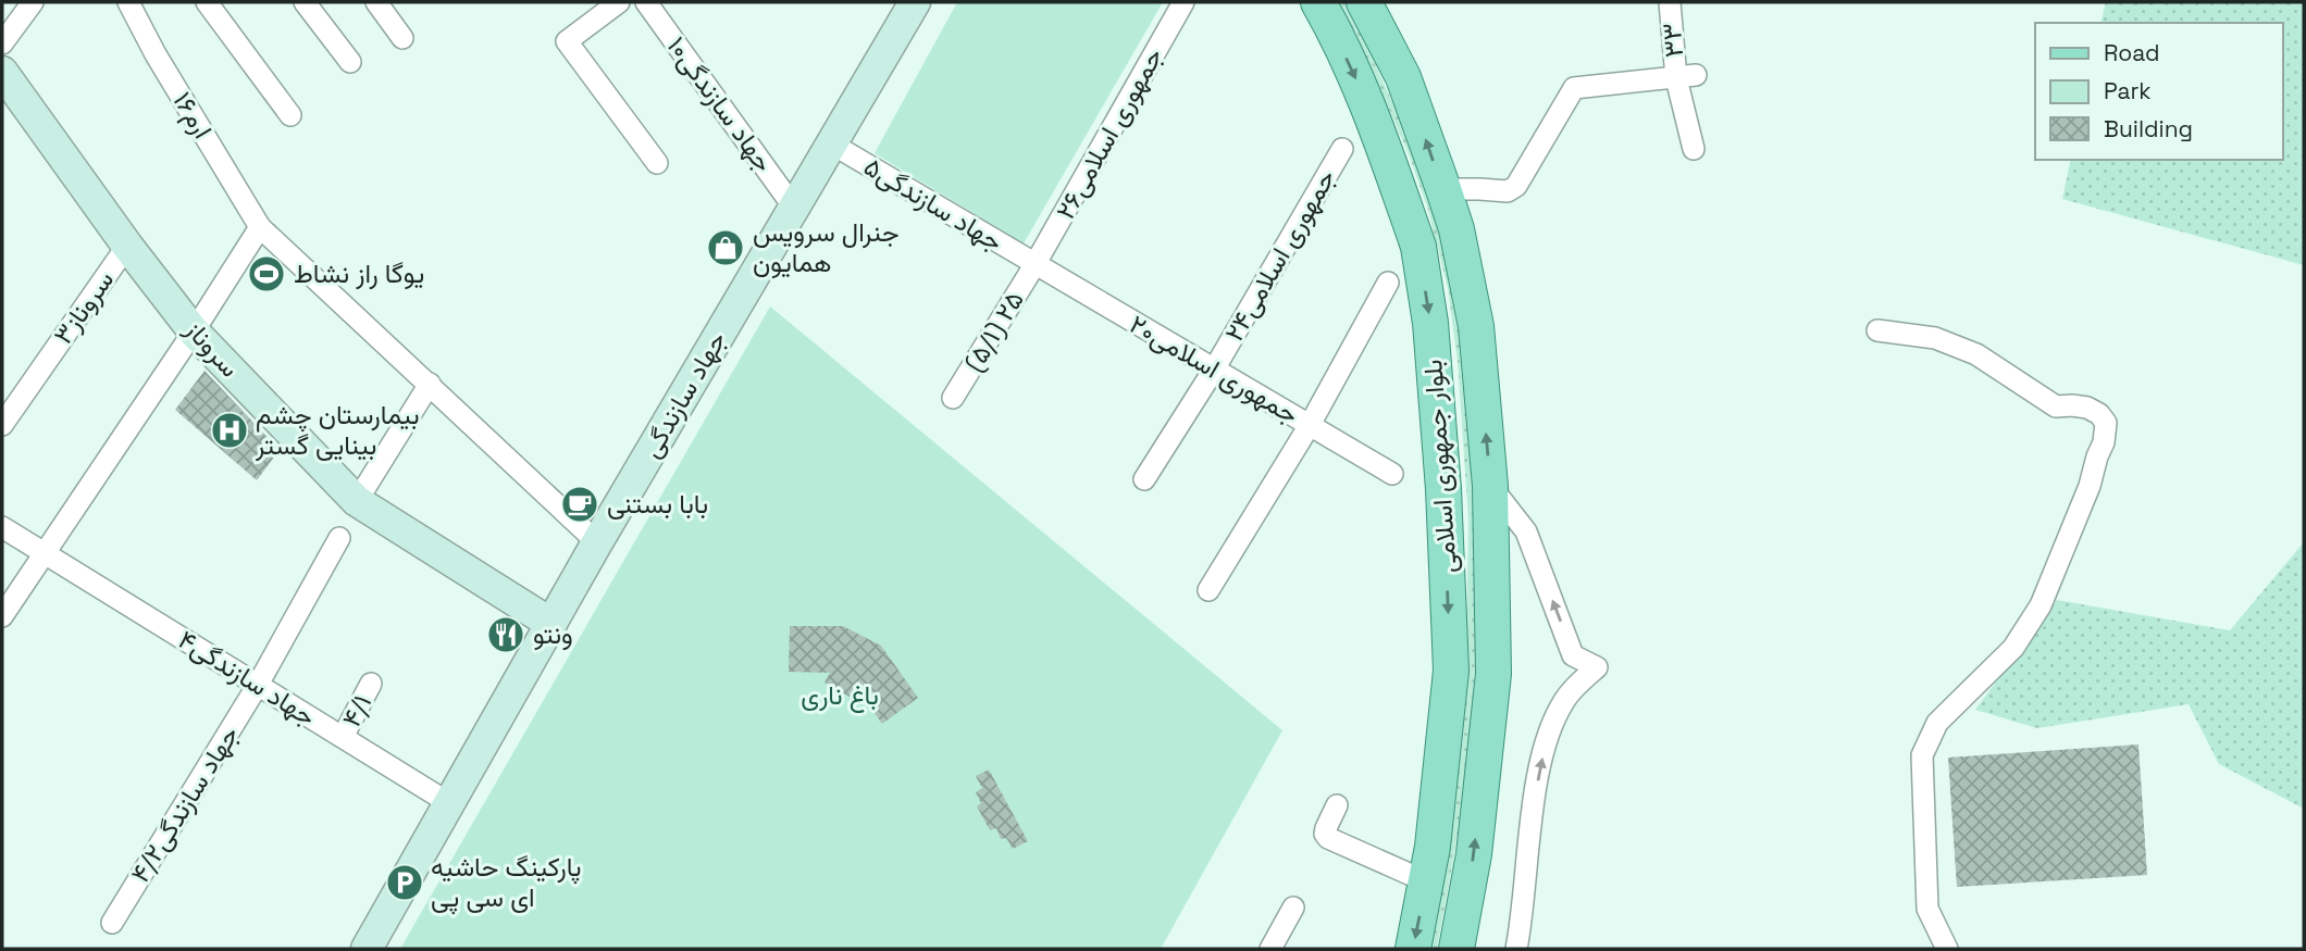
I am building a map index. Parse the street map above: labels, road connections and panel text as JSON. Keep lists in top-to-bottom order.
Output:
{
  "streets": {
    "main road": ["سروناز", "جهاد سازندگی", "بلوار جمهوری اسلامی"],
    "street": [
      "۳۳",
      "جهاد سازندگی۱۰",
      "ارم۱۶",
      "جمهوری اسلامی۲۶",
      "جهاد سازندگی۵",
      "جمهوری اسلامی۲۴",
      "سروناز۳",
      "(۵/۱) ۲۵",
      "جمهوری اسلامی۲۰",
      "جهاد سازندگی۴",
      "۴/۱",
      "۴/۲جهاد سازندگی"
    ]
  },
  "crossings": [
    ["جهاد سازندگی۱۰", "جهاد سازندگی"],
    ["ارم۱۶", "جهاد سازندگی"],
    ["جمهوری اسلامی۲۶", "جهاد سازندگی۵"],
    ["جمهوری اسلامی۲۶", "(۵/۱) ۲۵"],
    ["جمهوری اسلامی۲۶", "جمهوری اسلامی۲۰"],
    ["جهاد سازندگی۵", "(۵/۱) ۲۵"],
    ["جهاد سازندگی۵", "جمهوری اسلامی۲۰"],
    ["جهاد سازندگی۵", "جهاد سازندگی"],
    ["جمهوری اسلامی۲۴", "جمهوری اسلامی۲۰"],
    ["سروناز۳", "سروناز"],
    ["(۵/۱) ۲۵", "جمهوری اسلامی۲۰"],
    ["سروناز", "جهاد سازندگی"],
    ["جهاد سازندگی", "جهاد سازندگی۴"],
    ["جهاد سازندگی۴", "۴/۱"],
    ["جهاد سازندگی۴", "۴/۲جهاد سازندگی"]
  ],
  "parks": ["باغ ناری"],
  "places": {
    "shop": ["جنرال سرویس همایون"],
    "sports": ["یوگا راز نشاط"],
    "hospital": ["بیمارستان چشم بینایی گستر"],
    "cafe": ["بابا بستنی"],
    "restaurant": ["ونتو"],
    "parking": ["پارکینگ حاشیه ای سی پی"]
  },
  "legend": ["Road", "Park", "Building"]
}
